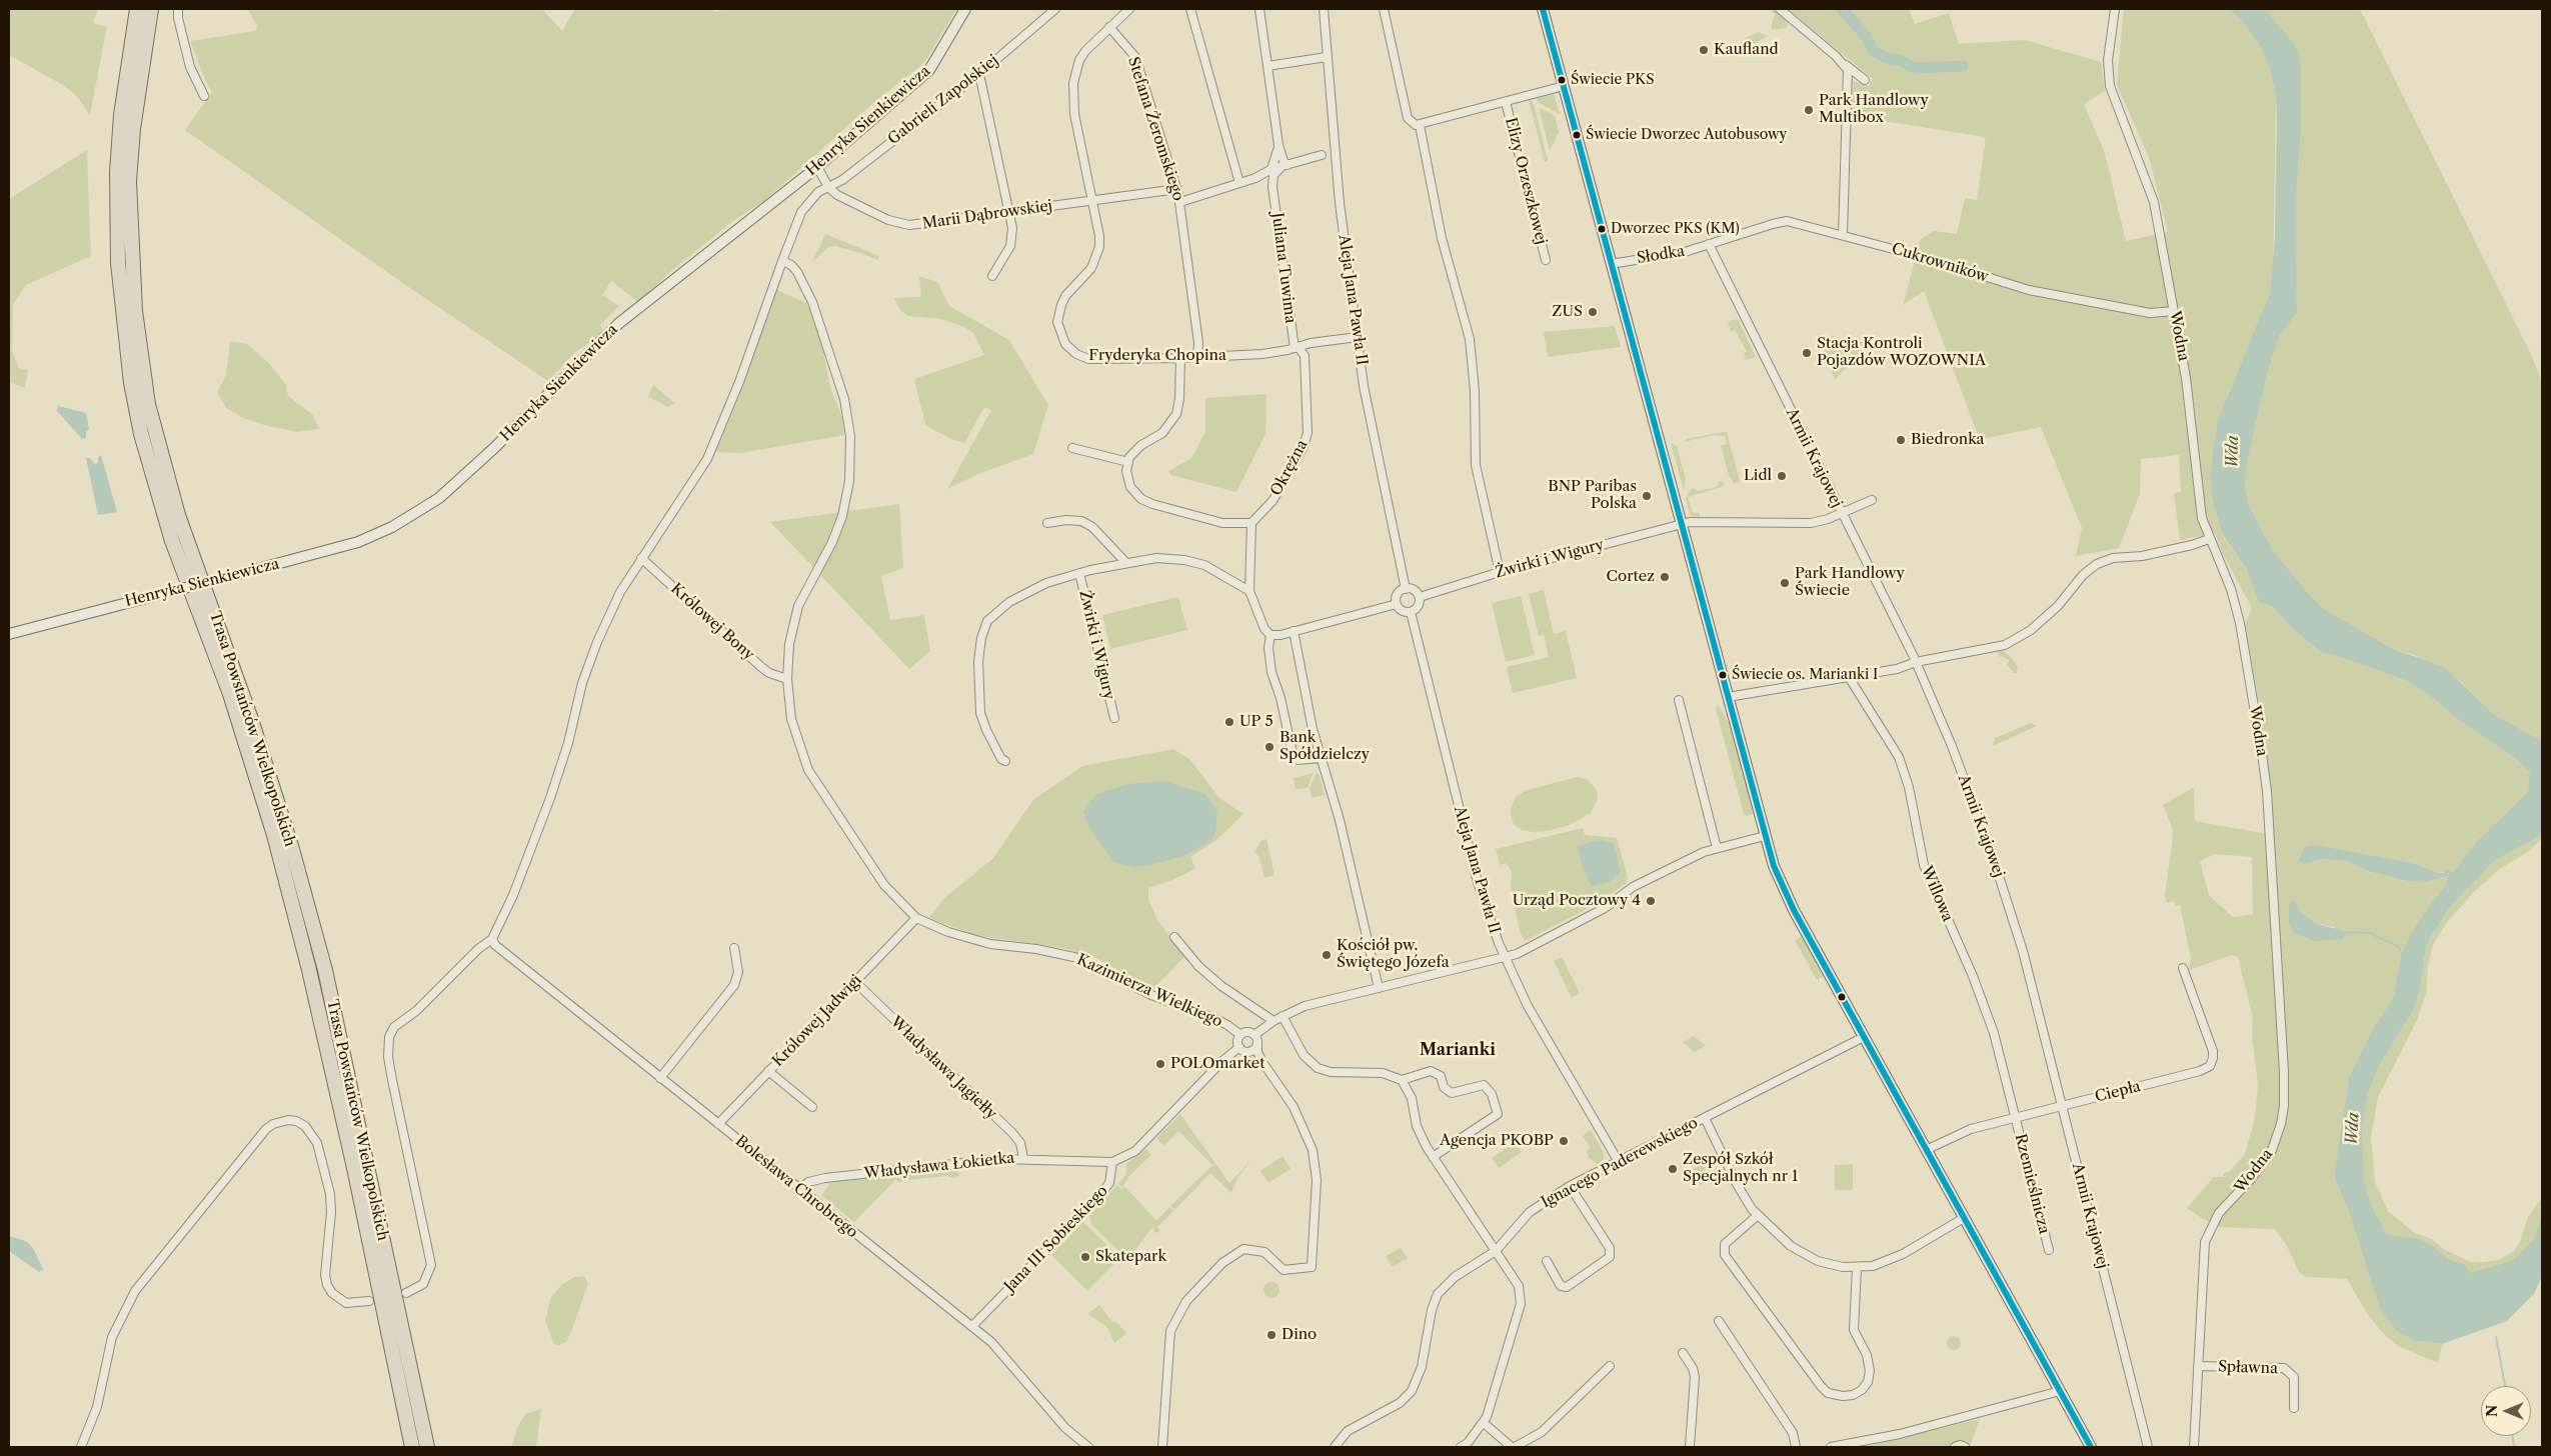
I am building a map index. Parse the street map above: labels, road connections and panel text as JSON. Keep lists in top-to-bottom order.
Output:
{
  "streets": {
    "highway": ["Trasa Powstańców Wielkopolskich"],
    "street": [
      "Gabrieli Zapolskiej",
      "Henryka Sienkiewicza",
      "Stefana Żeromskiego",
      "Elizy Orzeszkowej",
      "Marii Dąbrowskiej",
      "Słodka",
      "Cukrowników",
      "Juliana Tuwima",
      "Aleja Jana Pawła II",
      "Wodna",
      "Fryderyka Chopina",
      "Armii Krajowej",
      "Okrężna",
      "Żwirki i Wigury",
      "Królowej Bony",
      "Willowa",
      "Kazimierza Wielkiego",
      "Królowej Jadwigi",
      "Władysława Jagiełły",
      "Ciepła",
      "Ignacego Paderewskiego",
      "Władysława Łokietka",
      "Rzemieślnicza",
      "Bolesława Chrobrego",
      "Jana III Sobieskiego",
      "Spławna"
    ]
  },
  "crossings": [
    ["Gabrieli Zapolskiej", "Marii Dąbrowskiej"],
    ["Gabrieli Zapolskiej", "Królowej Bony"],
    ["Gabrieli Zapolskiej", "Kazimierza Wielkiego"],
    ["Gabrieli Zapolskiej", "Bolesława Chrobrego"],
    ["Henryka Sienkiewicza", "Marii Dąbrowskiej"],
    ["Stefana Żeromskiego", "Marii Dąbrowskiej"],
    ["Stefana Żeromskiego", "Fryderyka Chopina"],
    ["Marii Dąbrowskiej", "Fryderyka Chopina"],
    ["Słodka", "Cukrowników"],
    ["Słodka", "Armii Krajowej"],
    ["Cukrowników", "Wodna"],
    ["Cukrowników", "Armii Krajowej"],
    ["Juliana Tuwima", "Fryderyka Chopina"],
    ["Juliana Tuwima", "Okrężna"],
    ["Aleja Jana Pawła II", "Fryderyka Chopina"],
    ["Aleja Jana Pawła II", "Żwirki i Wigury"],
    ["Aleja Jana Pawła II", "Ignacego Paderewskiego"],
    ["Wodna", "Spławna"],
    ["Fryderyka Chopina", "Okrężna"],
    ["Armii Krajowej", "Żwirki i Wigury"],
    ["Armii Krajowej", "Ciepła"],
    ["Królowej Bony", "Kazimierza Wielkiego"],
    ["Willowa", "Ciepła"],
    ["Willowa", "Rzemieślnicza"],
    ["Kazimierza Wielkiego", "Królowej Jadwigi"],
    ["Królowej Jadwigi", "Władysława Jagiełły"],
    ["Królowej Jadwigi", "Bolesława Chrobrego"],
    ["Władysława Jagiełły", "Władysława Łokietka"],
    ["Ciepła", "Rzemieślnicza"],
    ["Władysława Łokietka", "Bolesława Chrobrego"],
    ["Władysława Łokietka", "Jana III Sobieskiego"],
    ["Bolesława Chrobrego", "Jana III Sobieskiego"]
  ],
  "districts": ["Marianki"],
  "water": ["Wda"],
  "places": [
    "Kaufland",
    "Świecie PKS",
    "Park Handlowy Multibox",
    "Świecie Dworzec Autobusowy",
    "Dworzec PKS (KM)",
    "ZUS",
    "Stacja Kontroli Pojazdów WOZOWNIA",
    "Biedronka",
    "Lidl",
    "BNP Paribas Polska",
    "Cortez",
    "Park Handlowy Świecie",
    "Świecie os. Marianki I",
    "UP 5",
    "Bank Spółdzielczy",
    "Urząd Pocztowy 4",
    "Kościół pw. Świętego Józefa",
    "POLOmarket",
    "Agencja PKOBP",
    "Zespół Szkół Specjalnych nr 1",
    "Skatepark",
    "Dino"
  ],
  "north": "left"
}
